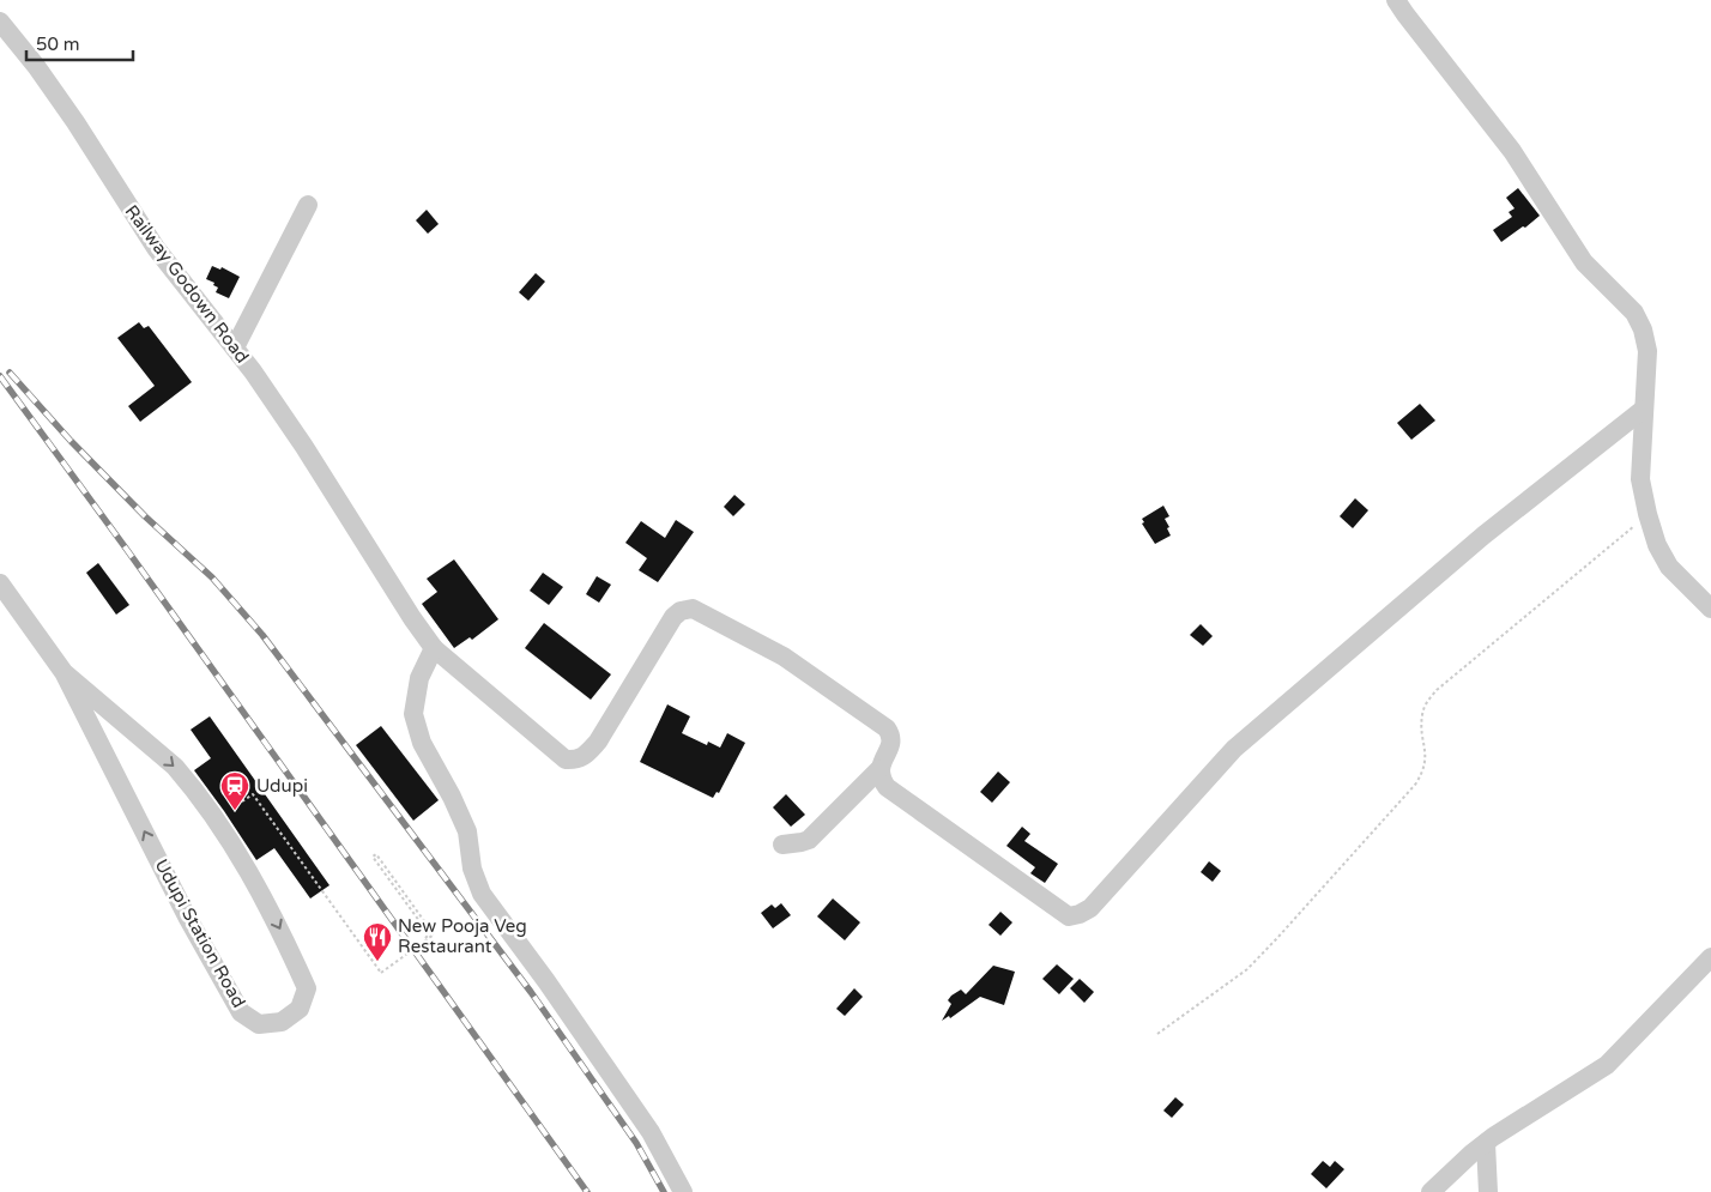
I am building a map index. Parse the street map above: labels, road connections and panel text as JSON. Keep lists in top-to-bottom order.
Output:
{
  "streets": {
    "street": ["Railway Godown Road", "Udupi Station Road"]
  },
  "places": {
    "station": ["Udupi"],
    "restaurant": ["New Pooja Veg Restaurant"]
  },
  "scale_bar": "50 m"
}
